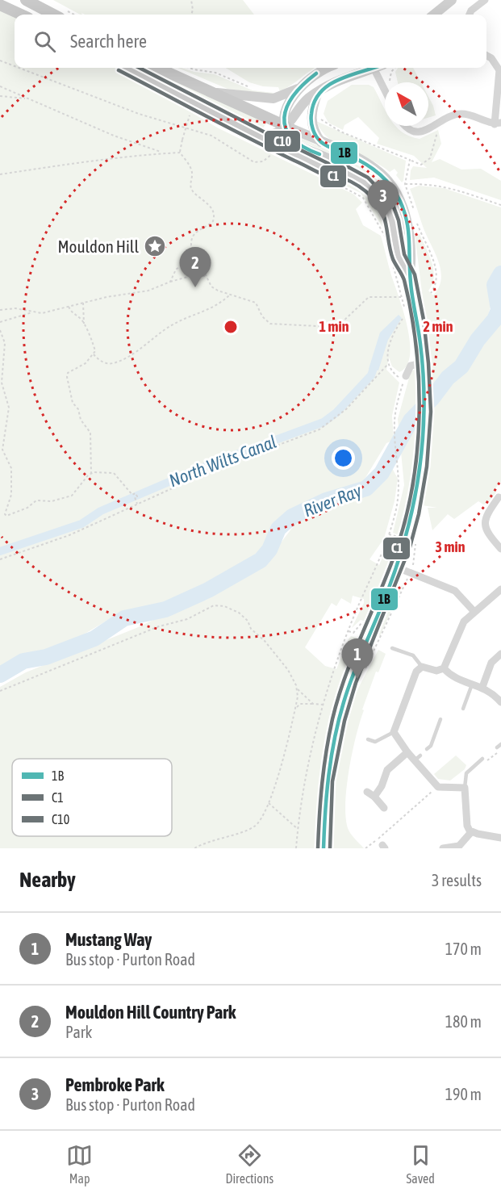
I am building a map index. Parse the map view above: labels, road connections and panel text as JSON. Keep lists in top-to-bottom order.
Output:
{
  "water": ["North Wilts Canal", "River Ray"],
  "places": {
    "place": ["Mouldon Hill"]
  },
  "lines": ["transit line 1B", "transit line C10", "transit line C1"],
  "legend": ["1B", "C1", "C10"],
  "north": "top left",
  "page": {
    "search": "Search here",
    "pins": ["3", "2", "1"],
    "heading": ["Nearby", "3 results"],
    "list": [
      {
        "mark": "1",
        "name": "Mustang Way",
        "note": "Bus stop · Purton Road",
        "value": "170 m"
      },
      {
        "mark": "2",
        "name": "Mouldon Hill Country Park",
        "note": "Park",
        "value": "180 m"
      },
      {
        "mark": "3",
        "name": "Pembroke Park",
        "note": "Bus stop · Purton Road",
        "value": "190 m"
      }
    ],
    "nav": ["Map", "Directions", "Saved"]
  },
  "rings": ["1 min", "2 min", "3 min"]
}
